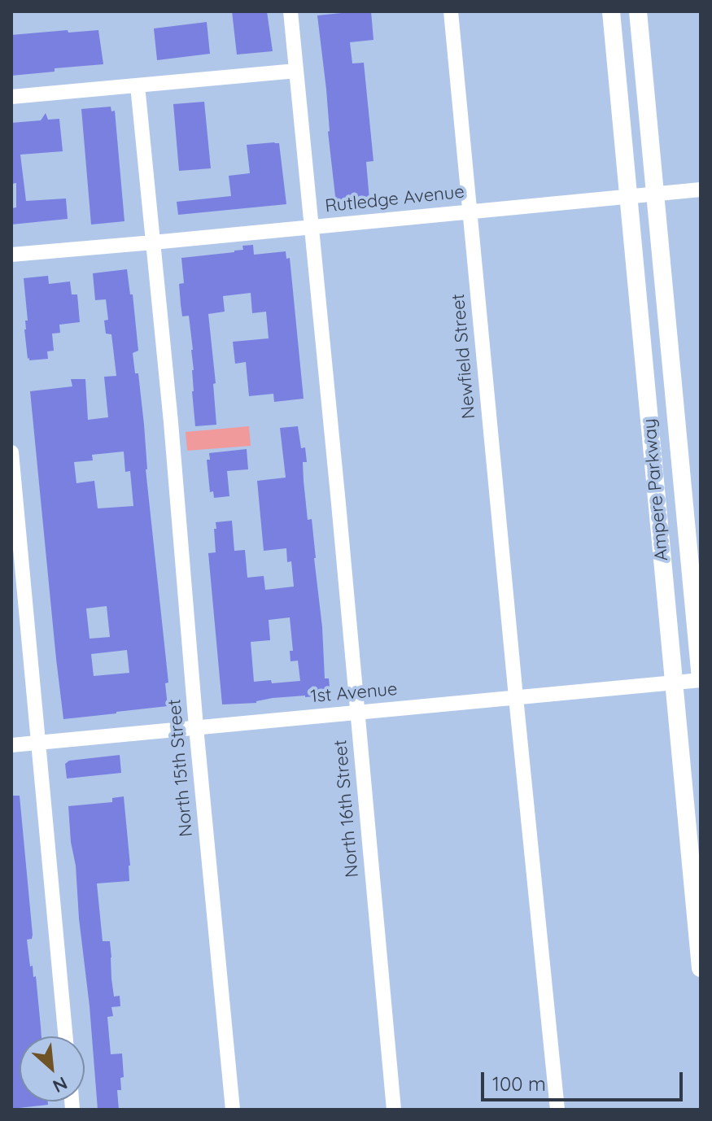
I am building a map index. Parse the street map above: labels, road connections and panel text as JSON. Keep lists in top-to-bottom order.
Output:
{
  "streets": {
    "street": [
      "Rutledge Avenue",
      "Newfield Street",
      "Ampere Parkway",
      "1st Avenue",
      "North 15th Street",
      "North 16th Street"
    ]
  },
  "crossings": [
    ["Rutledge Avenue", "Newfield Street"],
    ["Rutledge Avenue", "Ampere Parkway"],
    ["Rutledge Avenue", "North 15th Street"],
    ["Rutledge Avenue", "North 16th Street"],
    ["Newfield Street", "1st Avenue"],
    ["Ampere Parkway", "1st Avenue"],
    ["1st Avenue", "North 15th Street"],
    ["1st Avenue", "North 16th Street"]
  ],
  "scale_bar": "100 m",
  "north": "bottom right"
}
